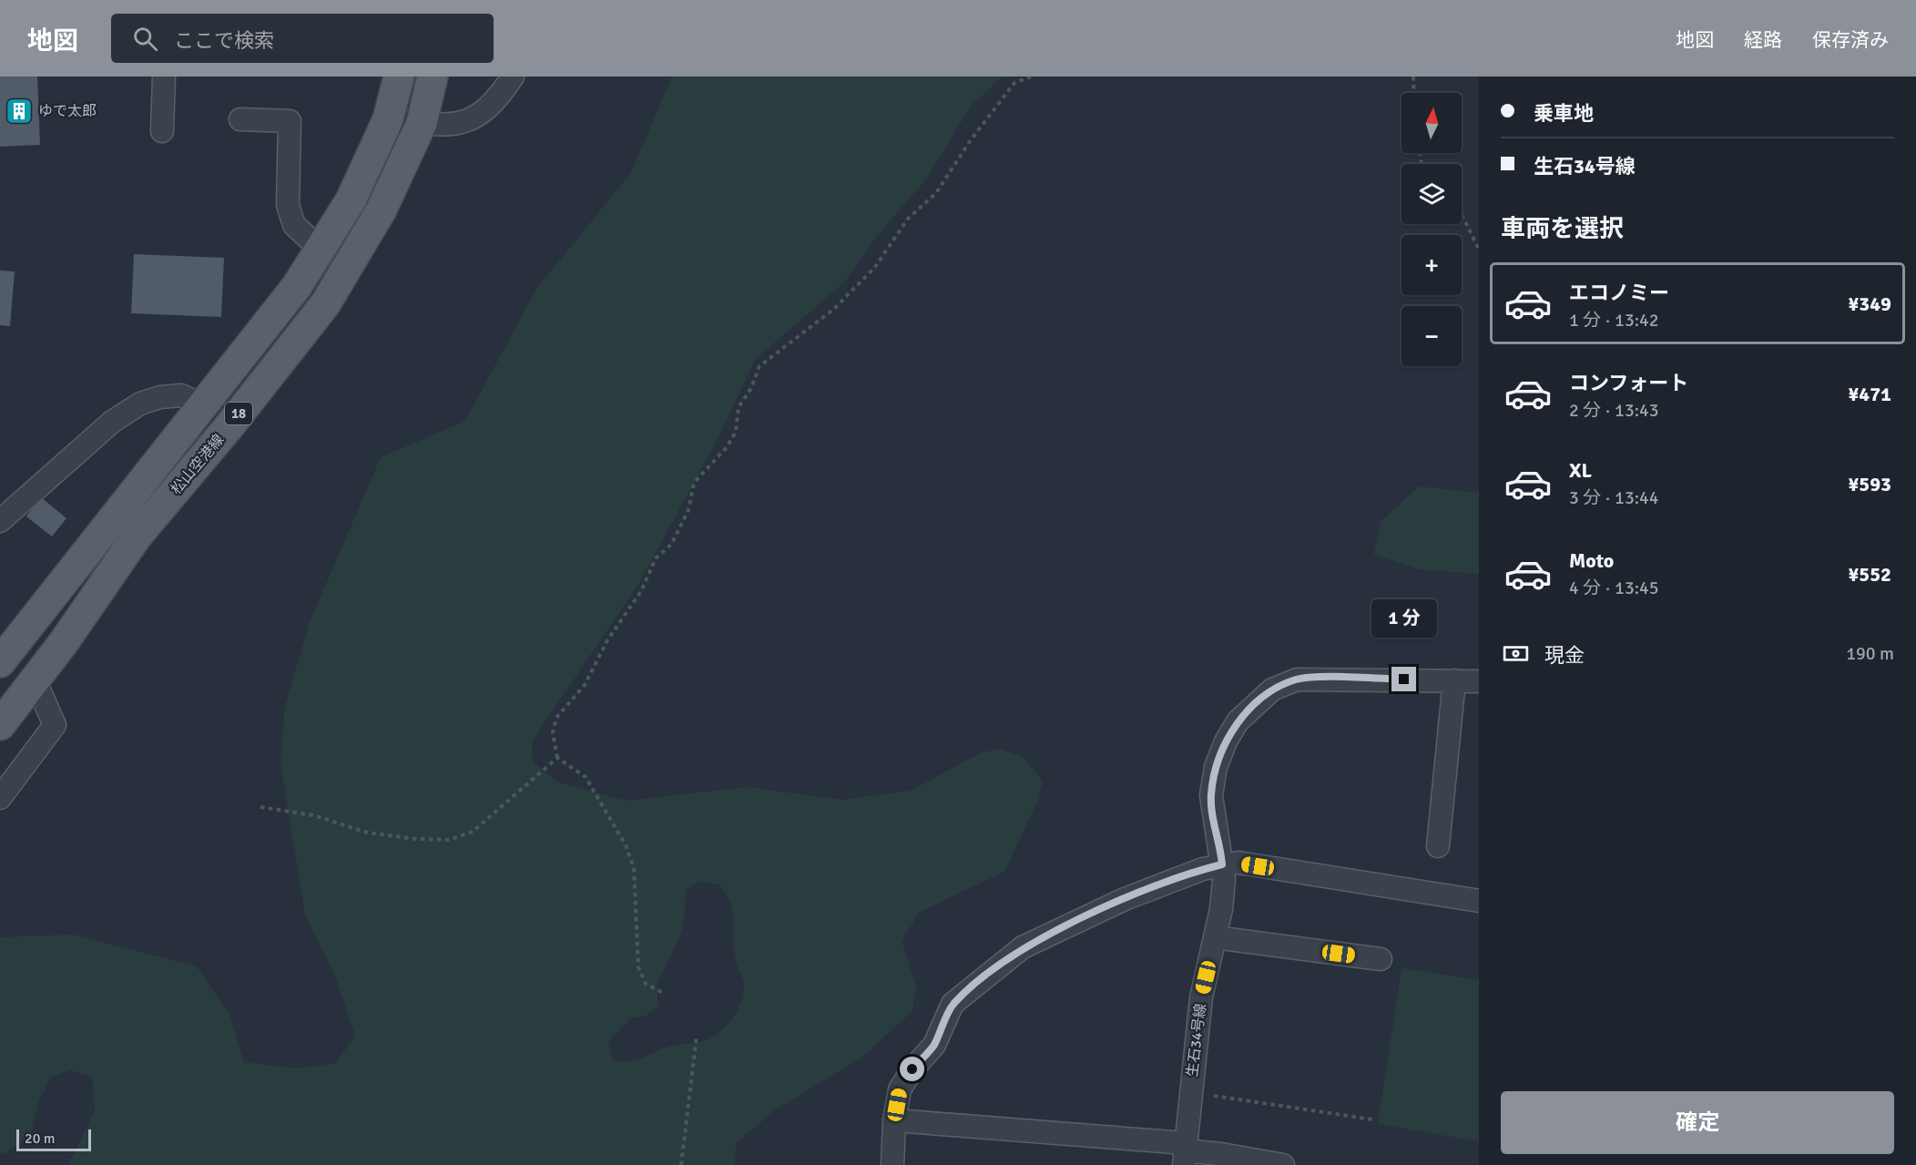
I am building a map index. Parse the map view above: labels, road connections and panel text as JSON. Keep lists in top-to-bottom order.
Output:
{
  "streets": {
    "main road": ["18", "松山空港線"],
    "street": ["生石34号線"]
  },
  "places": {
    "building": ["ゆで太郎"]
  },
  "scale_bar": "20 m",
  "north": "top",
  "page": {
    "header": "地図",
    "search": "ここで検索",
    "nav": ["地図", "経路", "保存済み"],
    "banner": ["乗車地", "生石34号線"],
    "map_buttons": ["+", "−"],
    "heading": "車両を選択",
    "list": [
      {
        "name": "エコノミー",
        "note": "1 分 · 13:42",
        "value": "¥349"
      },
      {
        "name": "コンフォート",
        "note": "2 分 · 13:43",
        "value": "¥471"
      },
      {
        "name": "XL",
        "note": "3 分 · 13:44",
        "value": "¥593"
      },
      {
        "name": "Moto",
        "note": "4 分 · 13:45",
        "value": "¥552"
      }
    ],
    "bubble": "1 分",
    "pay": ["現金", "190 m"],
    "buttons": "確定",
    "scale": "20 m"
  }
}
